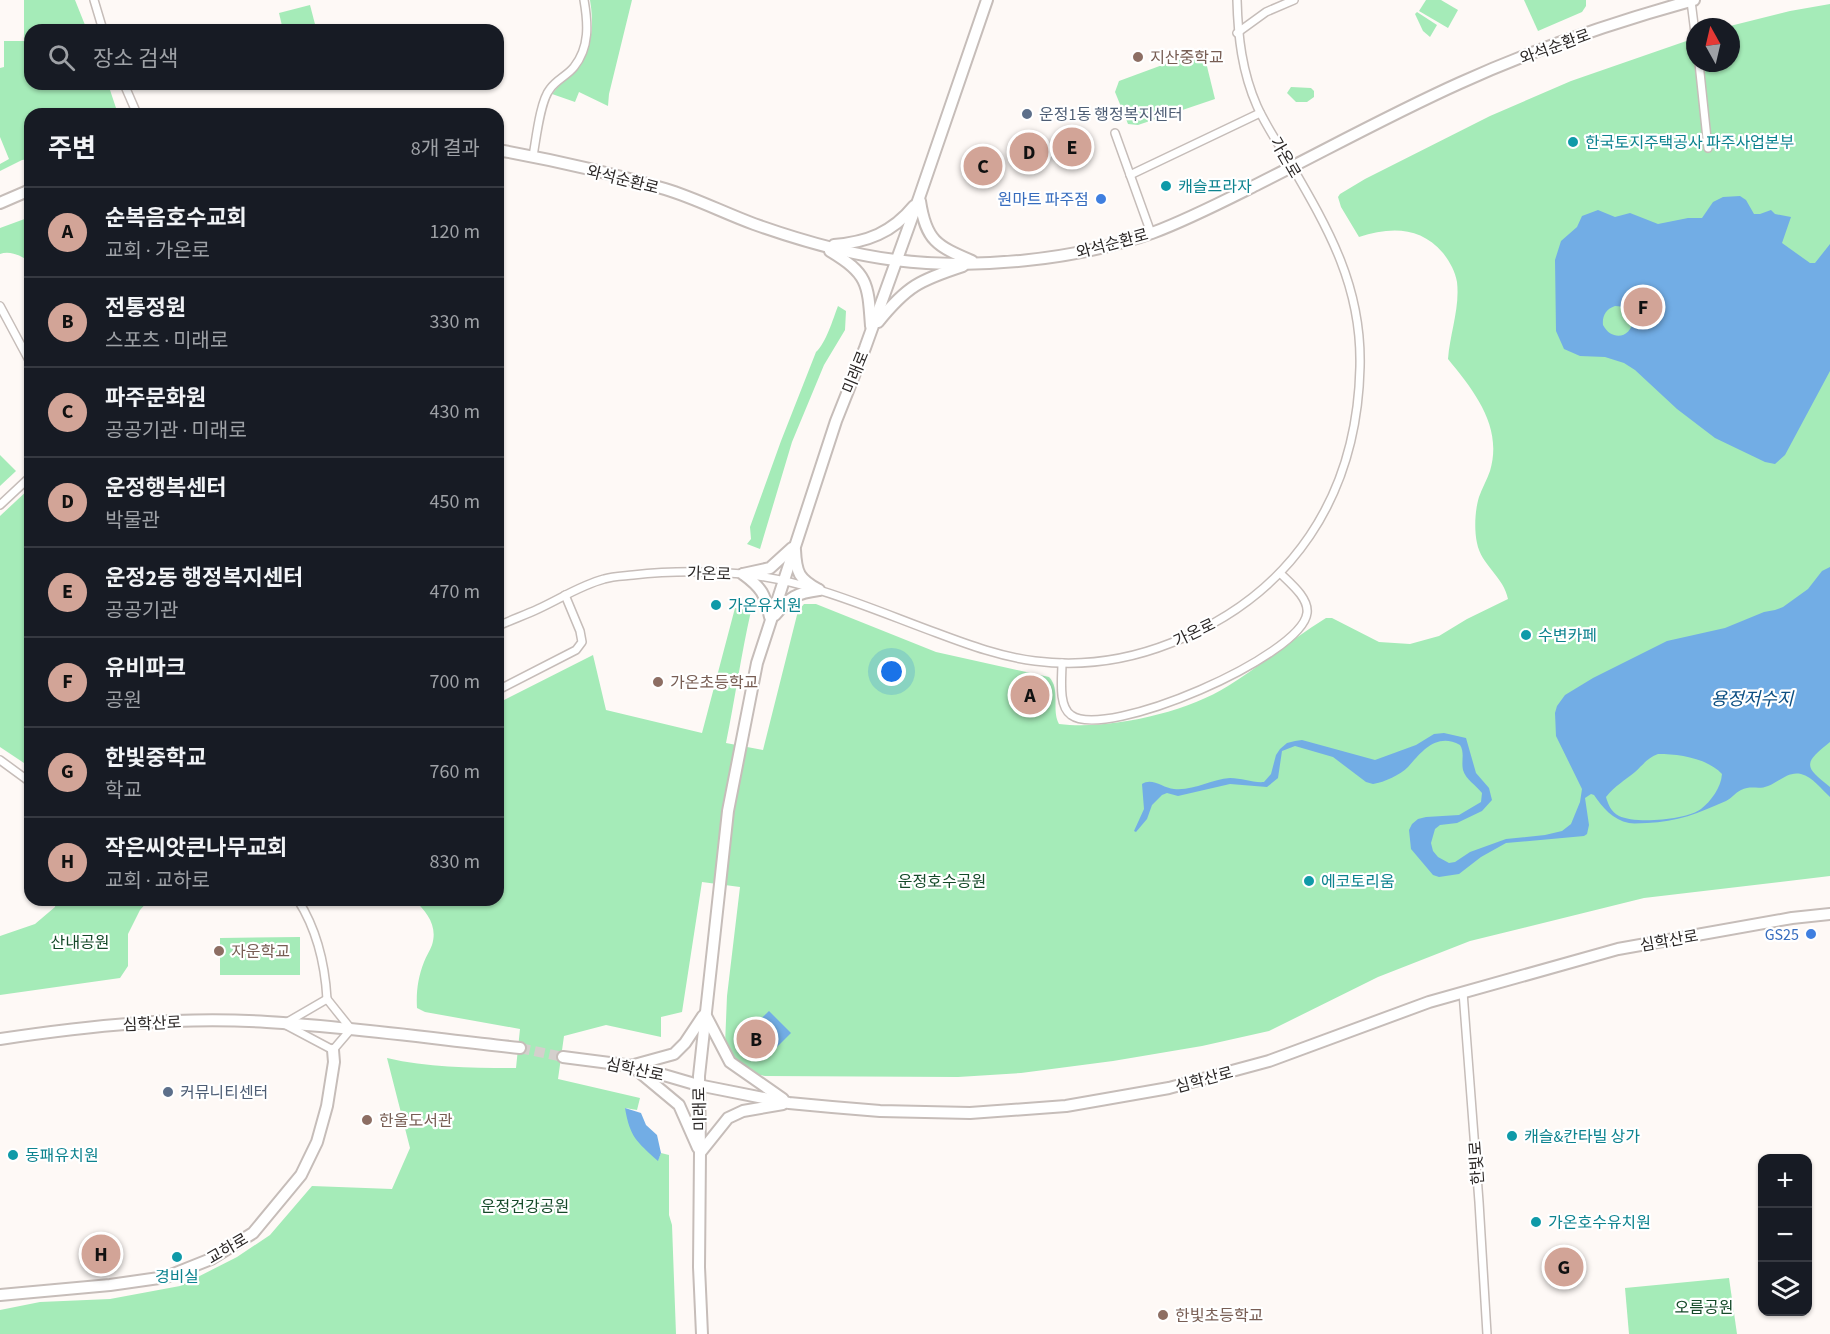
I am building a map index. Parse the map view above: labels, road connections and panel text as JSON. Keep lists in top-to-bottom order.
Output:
{
  "streets": {
    "street": [
      "와석순환로",
      "가온로",
      "미래로",
      "심학산로",
      "한빛로",
      "교하로"
    ]
  },
  "crossings": [
    ["와석순환로", "가온로"],
    ["와석순환로", "미래로"],
    ["가온로", "미래로"],
    ["미래로", "심학산로"],
    ["심학산로", "한빛로"]
  ],
  "water": ["용정저수지"],
  "parks": [
    "운정호수공원",
    "산내공원",
    "운정건강공원",
    "오름공원"
  ],
  "places": [
    "지산중학교",
    "운정1동 행정복지센터",
    "한국토지주택공사 파주사업본부",
    "캐슬프라자",
    "원마트 파주점",
    "가온유치원",
    "수변카페",
    "가온초등학교",
    "에코토리움",
    "GS25",
    "자운학교",
    "커뮤니티센터",
    "한울도서관",
    "캐슬&칸타빌 상가",
    "동패유치원",
    "가온호수유치원",
    "경비실",
    "한빛초등학교"
  ],
  "north": "top",
  "page": {
    "search": "장소 검색",
    "heading": ["주변", "8개 결과"],
    "pins": [
      "E",
      "D",
      "C",
      "F",
      "A",
      "B",
      "H",
      "G"
    ],
    "list": [
      {
        "mark": "A",
        "name": "순복음호수교회",
        "note": "교회 · 가온로",
        "value": "120 m"
      },
      {
        "mark": "B",
        "name": "전통정원",
        "note": "스포츠 · 미래로",
        "value": "330 m"
      },
      {
        "mark": "C",
        "name": "파주문화원",
        "note": "공공기관 · 미래로",
        "value": "430 m"
      },
      {
        "mark": "D",
        "name": "운정행복센터",
        "note": "박물관",
        "value": "450 m"
      },
      {
        "mark": "E",
        "name": "운정2동 행정복지센터",
        "note": "공공기관",
        "value": "470 m"
      },
      {
        "mark": "F",
        "name": "유비파크",
        "note": "공원",
        "value": "700 m"
      },
      {
        "mark": "G",
        "name": "한빛중학교",
        "note": "학교",
        "value": "760 m"
      },
      {
        "mark": "H",
        "name": "작은씨앗큰나무교회",
        "note": "교회 · 교하로",
        "value": "830 m"
      }
    ],
    "map_buttons": ["+", "−"]
  }
}
